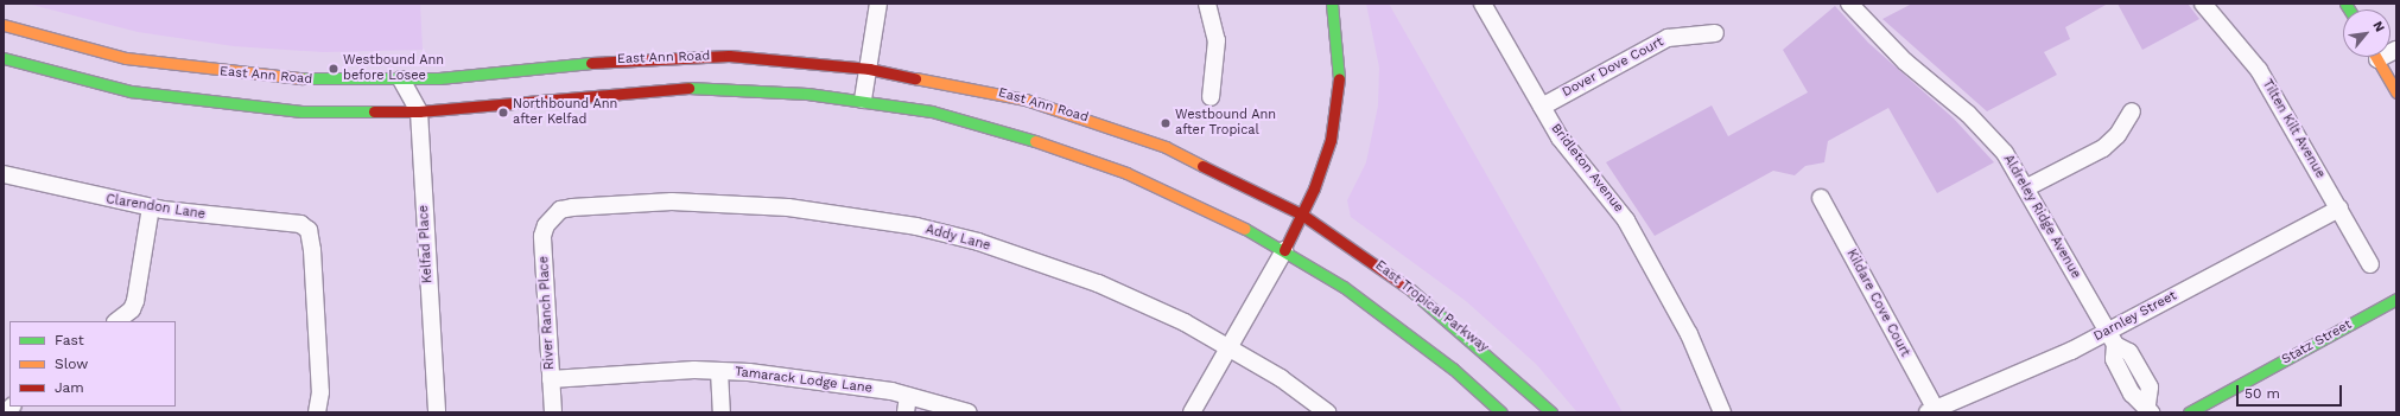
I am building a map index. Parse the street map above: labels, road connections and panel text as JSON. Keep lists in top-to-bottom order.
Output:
{
  "streets": {
    "main road": ["East Ann Road", "East Tropical Parkway", "Statz Street"],
    "street": [
      "Dover Dove Court",
      "Tilten Kilt Avenue",
      "Bridleton Avenue",
      "Clarendon Lane",
      "Aldreley Ridge Avenue",
      "Addy Lane",
      "Kelfad Place",
      "Kildare Cove Court",
      "River Ranch Place",
      "Darnley Street",
      "Tamarack Lodge Lane"
    ]
  },
  "crossings": [
    ["East Ann Road", "Kelfad Place"],
    ["East Ann Road", "East Tropical Parkway"],
    ["Dover Dove Court", "Bridleton Avenue"],
    ["Tilten Kilt Avenue", "Darnley Street"],
    ["Aldreley Ridge Avenue", "Darnley Street"],
    ["Addy Lane", "River Ranch Place"],
    ["Kildare Cove Court", "Darnley Street"],
    ["River Ranch Place", "Tamarack Lodge Lane"]
  ],
  "places": ["Westbound Ann before Losee", "Northbound Ann after Kelfad", "Westbound Ann after Tropical"],
  "legend": ["Fast", "Slow", "Jam"],
  "scale_bar": "50 m",
  "north": "top right"
}
